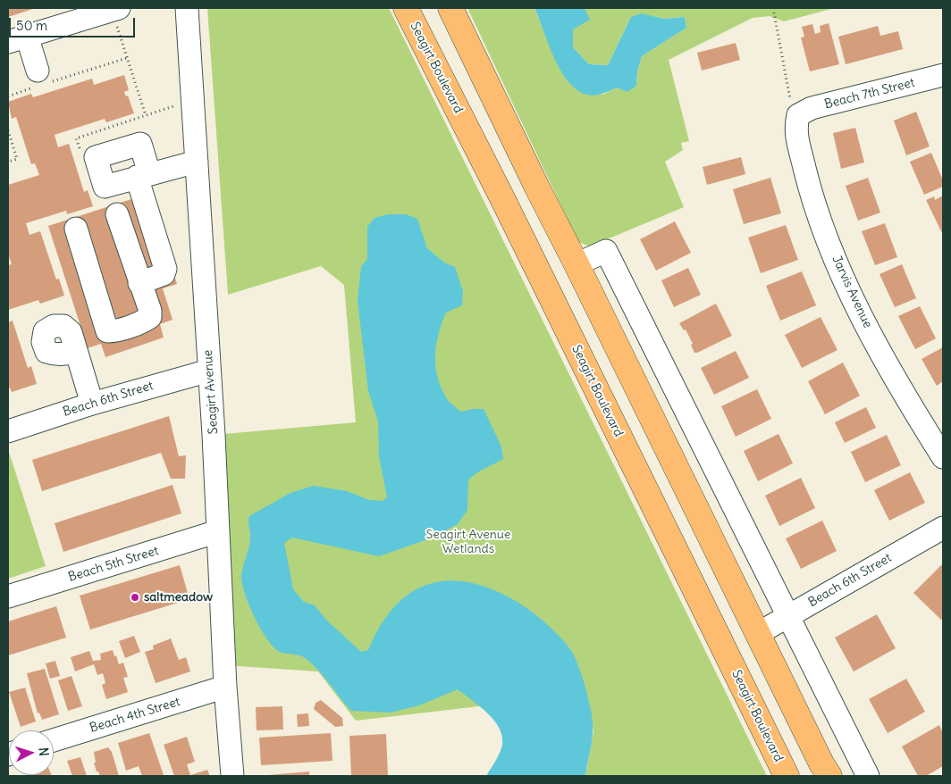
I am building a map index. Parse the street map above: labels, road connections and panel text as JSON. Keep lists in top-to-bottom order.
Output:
{
  "streets": {
    "main road": ["Seagirt Boulevard"],
    "street": [
      "Beach 7th Street",
      "Jarvis Avenue",
      "Seagirt Avenue",
      "Beach 6th Street",
      "Beach 5th Street",
      "Beach 4th Street"
    ]
  },
  "crossings": [
    ["Beach 7th Street", "Jarvis Avenue"],
    ["Seagirt Avenue", "Beach 6th Street"],
    ["Seagirt Avenue", "Beach 5th Street"],
    ["Seagirt Avenue", "Beach 4th Street"]
  ],
  "parks": ["Seagirt Avenue Wetlands"],
  "places": ["saltmeadow"],
  "scale_bar": "50 m",
  "north": "right"
}
